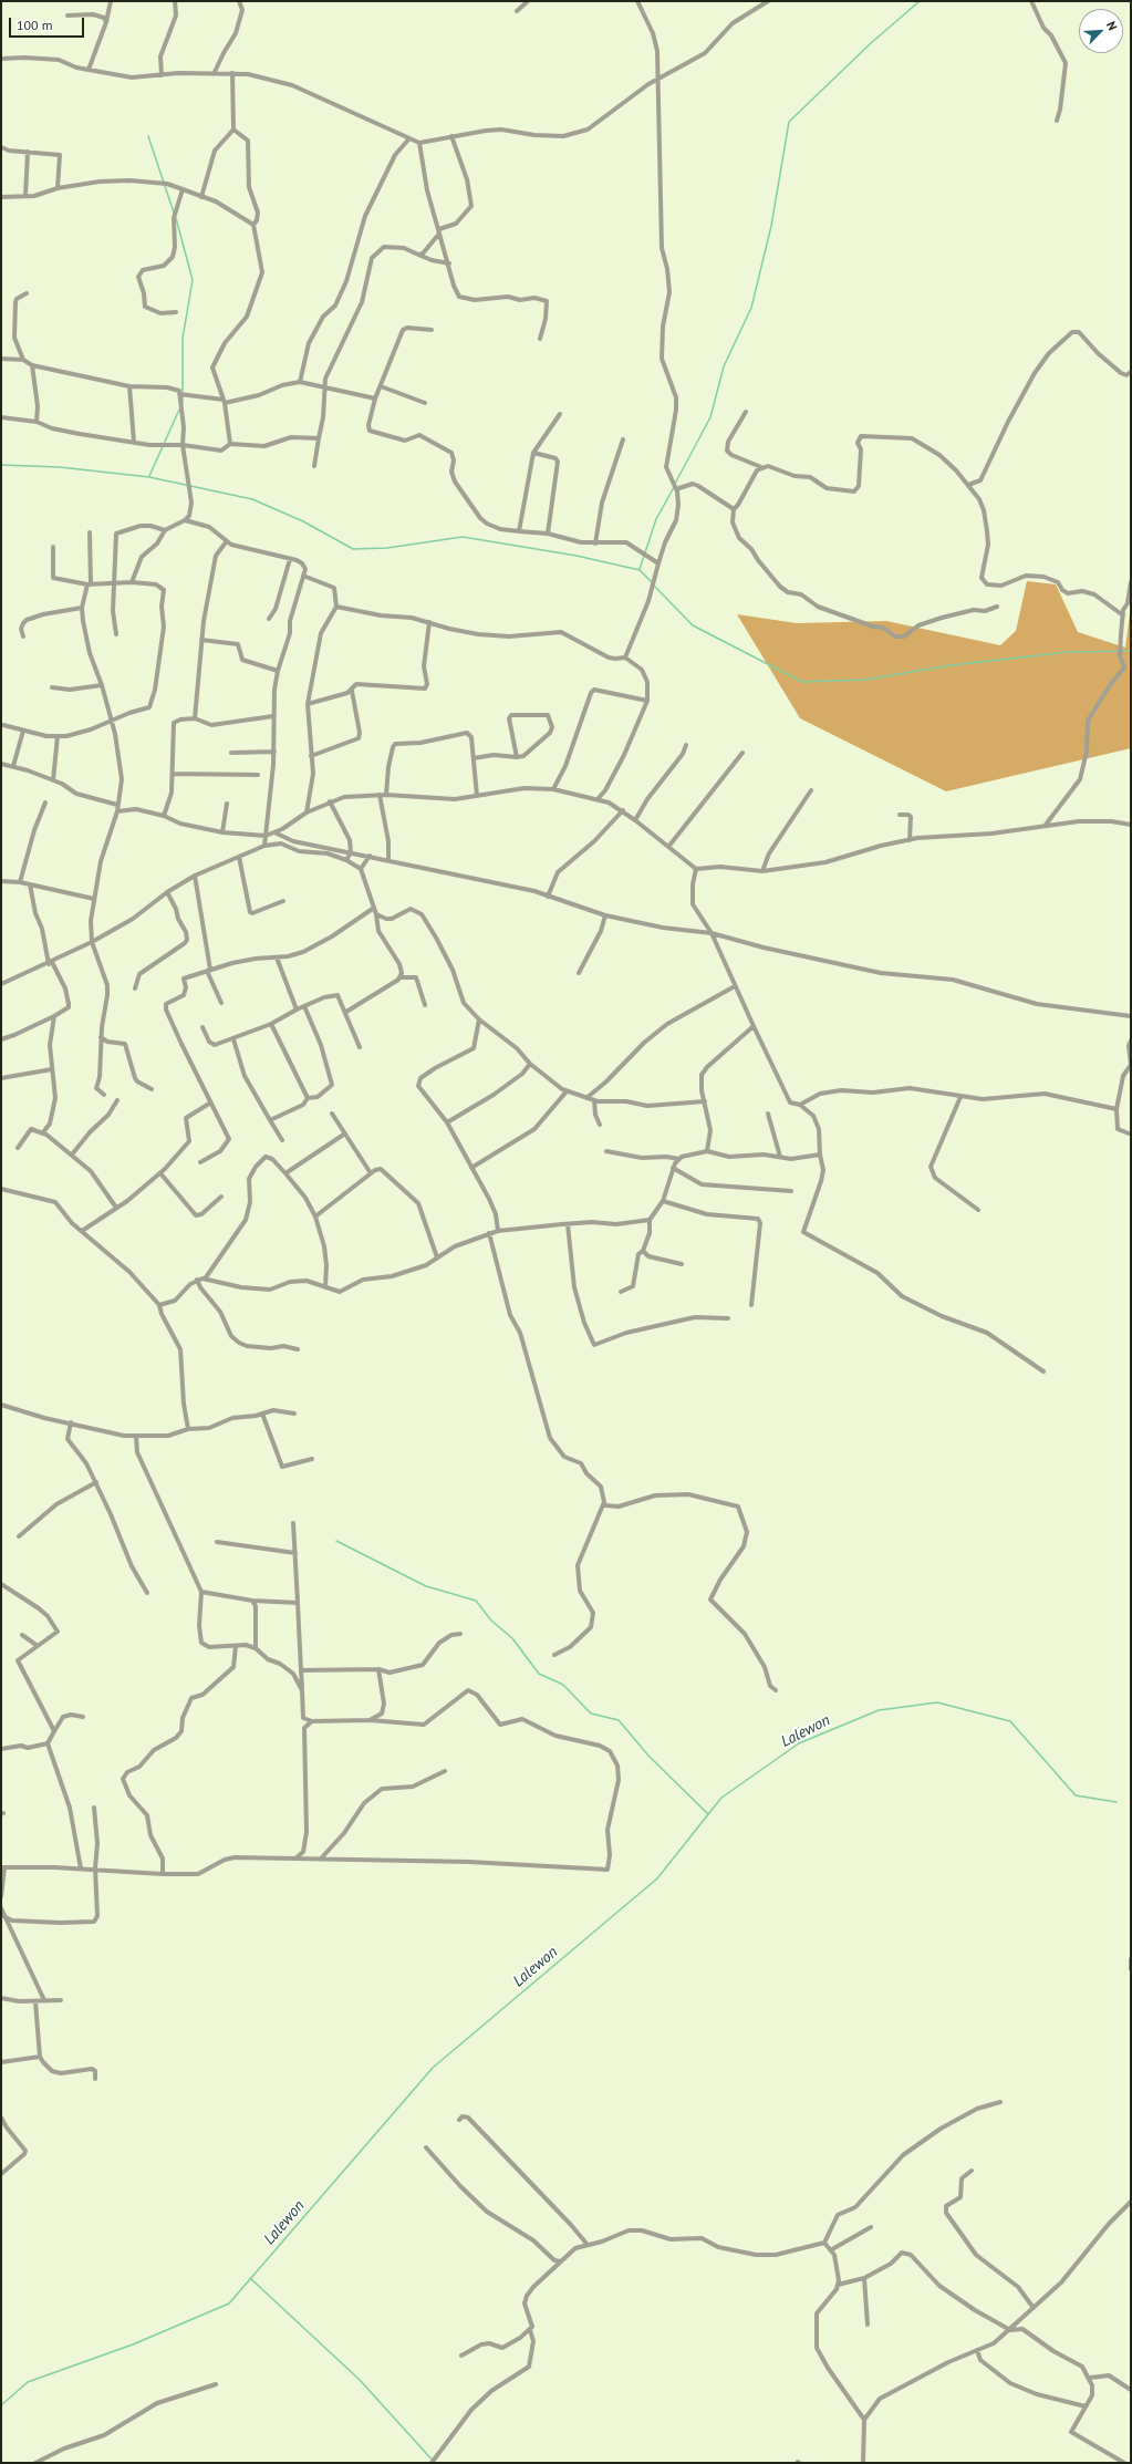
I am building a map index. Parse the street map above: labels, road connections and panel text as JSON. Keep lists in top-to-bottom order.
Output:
{
  "water": ["Lalewon"],
  "scale_bar": "100 m",
  "north": "top right"
}
